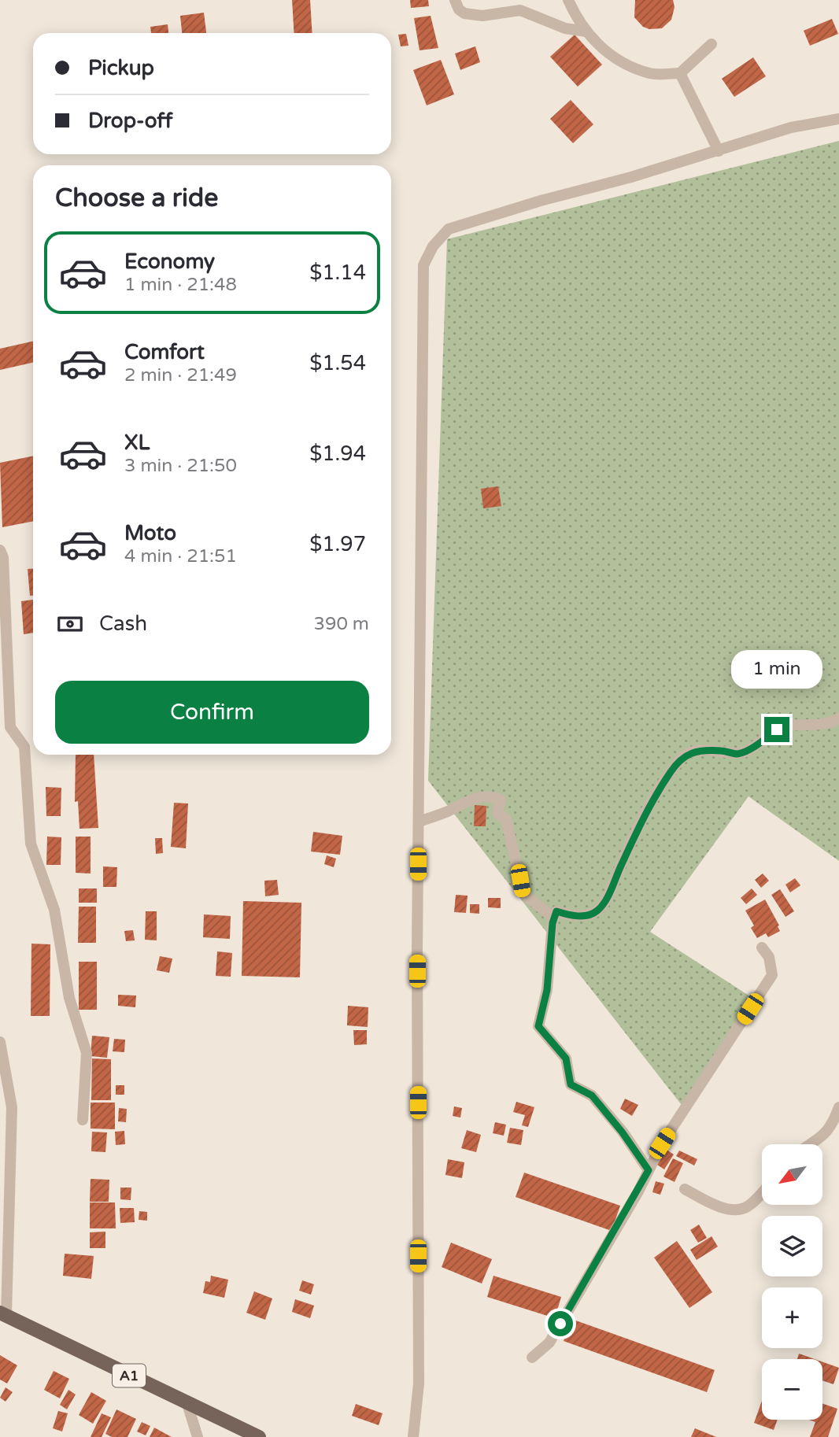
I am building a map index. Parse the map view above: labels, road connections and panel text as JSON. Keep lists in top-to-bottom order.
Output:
{
  "streets": {
    "main road": ["A1"]
  },
  "north": "bottom left",
  "page": {
    "banner": ["Pickup", "Drop-off"],
    "heading": "Choose a ride",
    "list": [
      {
        "name": "Economy",
        "note": "1 min · 21:48",
        "value": "$1.14"
      },
      {
        "name": "Comfort",
        "note": "2 min · 21:49",
        "value": "$1.54"
      },
      {
        "name": "XL",
        "note": "3 min · 21:50",
        "value": "$1.94"
      },
      {
        "name": "Moto",
        "note": "4 min · 21:51",
        "value": "$1.97"
      }
    ],
    "pay": ["Cash", "390 m"],
    "bubble": "1 min",
    "buttons": "Confirm",
    "map_buttons": ["+", "−"]
  }
}
